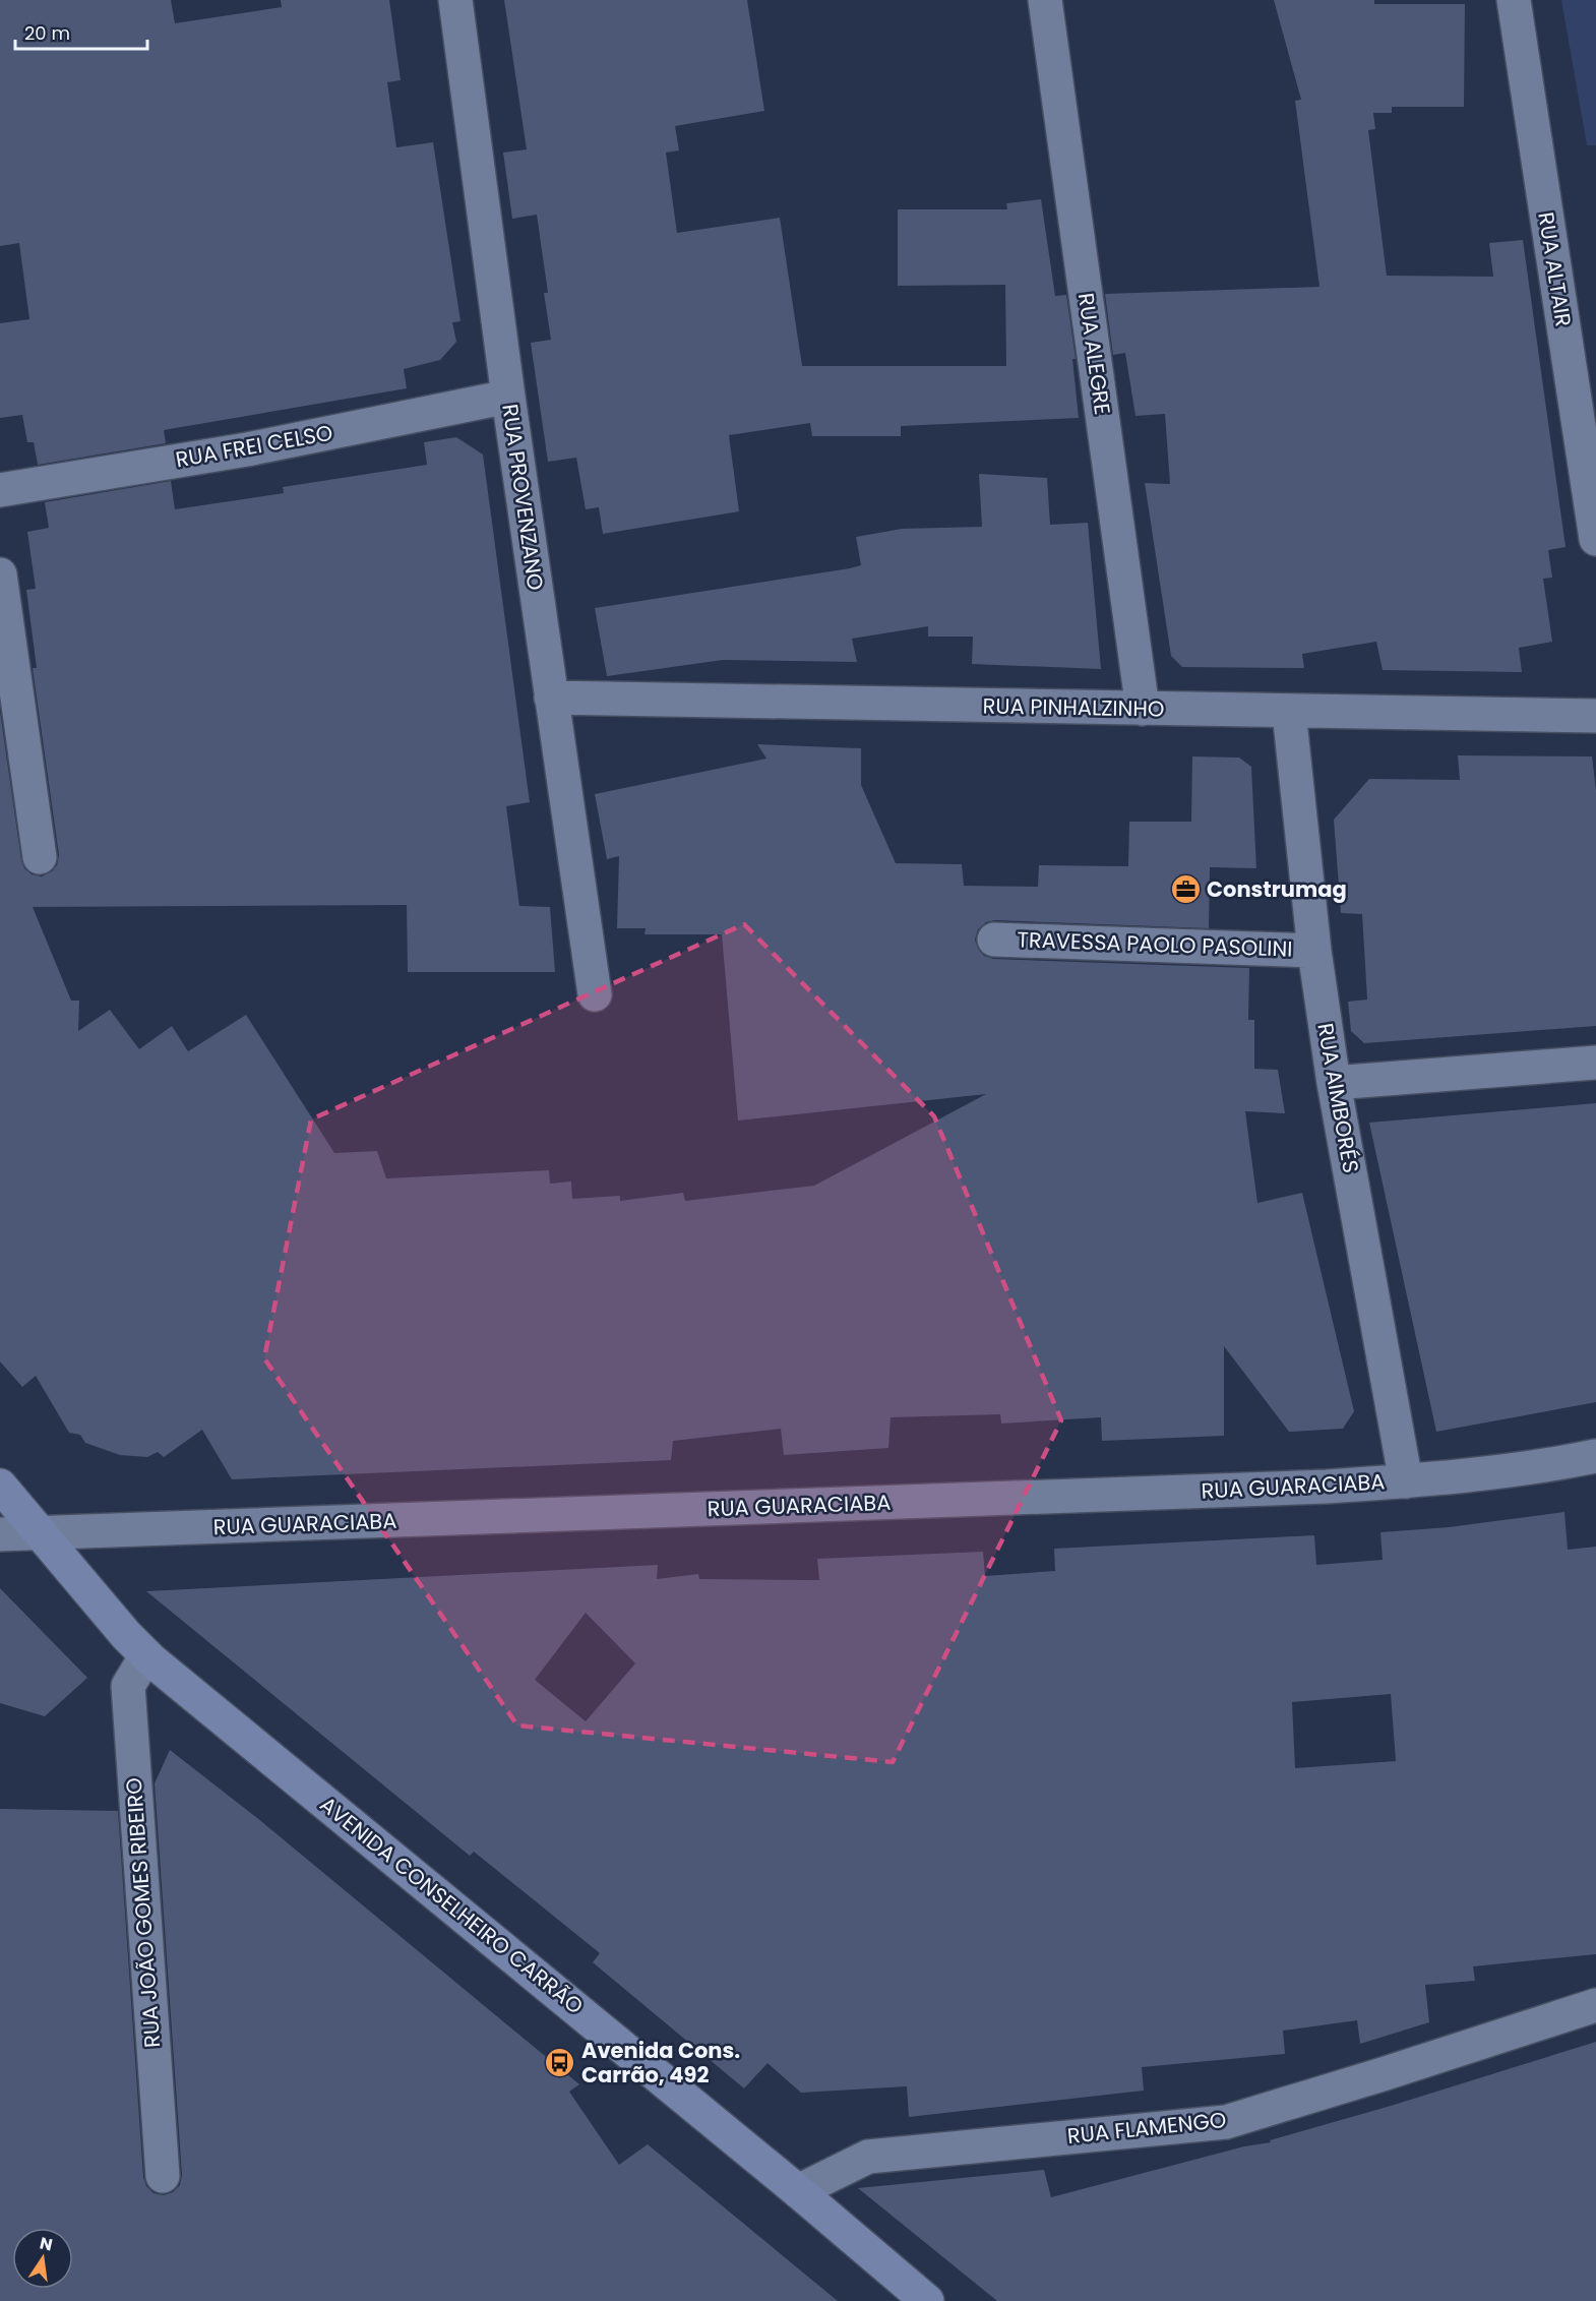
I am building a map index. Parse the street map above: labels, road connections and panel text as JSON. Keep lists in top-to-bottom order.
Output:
{
  "streets": {
    "main road": ["AVENIDA CONSELHEIRO CARRÃO"],
    "street": [
      "RUA ALTAIR",
      "RUA ALEGRE",
      "RUA FREI CELSO",
      "RUA PROVENZANO",
      "RUA PINHALZINHO",
      "TRAVESSA PAOLO PASOLINI",
      "RUA AIMBORÉS",
      "RUA GUARACIABA",
      "RUA JOÃO GOMES RIBEIRO",
      "RUA FLAMENGO"
    ]
  },
  "crossings": [
    ["RUA ALEGRE", "RUA PINHALZINHO"],
    ["RUA FREI CELSO", "RUA PROVENZANO"],
    ["RUA PROVENZANO", "RUA PINHALZINHO"],
    ["RUA PINHALZINHO", "RUA AIMBORÉS"],
    ["TRAVESSA PAOLO PASOLINI", "RUA AIMBORÉS"],
    ["RUA AIMBORÉS", "RUA GUARACIABA"],
    ["RUA GUARACIABA", "AVENIDA CONSELHEIRO CARRÃO"],
    ["AVENIDA CONSELHEIRO CARRÃO", "RUA JOÃO GOMES RIBEIRO"],
    ["AVENIDA CONSELHEIRO CARRÃO", "RUA FLAMENGO"]
  ],
  "places": {
    "office": ["Construmag"],
    "bus stop": ["Avenida Cons. Carrão, 492"]
  },
  "scale_bar": "20 m",
  "north": "top"
}
